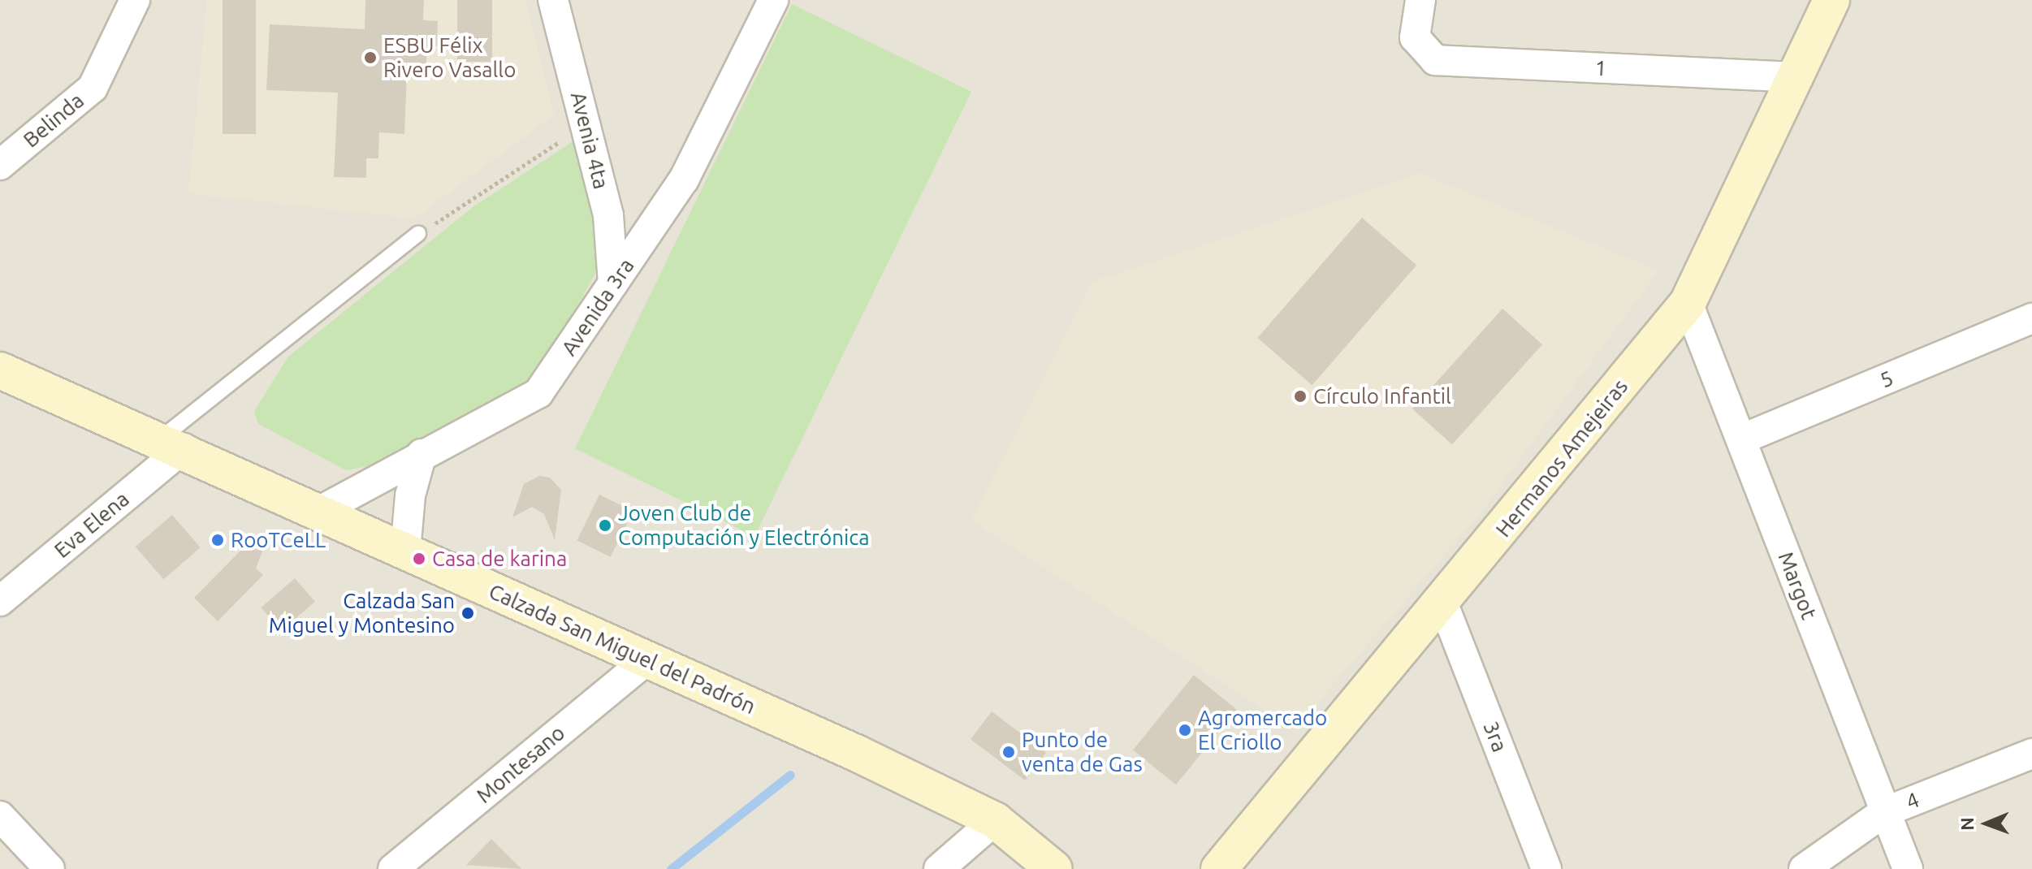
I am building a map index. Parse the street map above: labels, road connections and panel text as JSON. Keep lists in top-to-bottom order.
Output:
{
  "streets": {
    "main road": ["Hermanos Amejeiras", "Calzada San Miguel del Padrón"],
    "street": [
      "1",
      "Belinda",
      "Avenia 4ta",
      "Avenida 3ra",
      "5",
      "Eva Elena",
      "Margot",
      "3ra",
      "Montesano",
      "4"
    ]
  },
  "crossings": [
    ["1", "Hermanos Amejeiras"],
    ["Avenia 4ta", "Avenida 3ra"],
    ["Avenida 3ra", "Calzada San Miguel del Padrón"],
    ["5", "Margot"],
    ["Hermanos Amejeiras", "Margot"],
    ["Hermanos Amejeiras", "3ra"],
    ["Eva Elena", "Calzada San Miguel del Padrón"],
    ["Margot", "4"],
    ["Calzada San Miguel del Padrón", "Montesano"]
  ],
  "places": [
    "ESBU Félix Rivero Vasallo",
    "Círculo Infantil",
    "Joven Club de Computación y Electrónica",
    "RooTCeLL",
    "Casa de karina",
    "Calzada San Miguel y Montesino",
    "Agromercado El Criollo",
    "Punto de venta de Gas"
  ],
  "north": "left"
}
